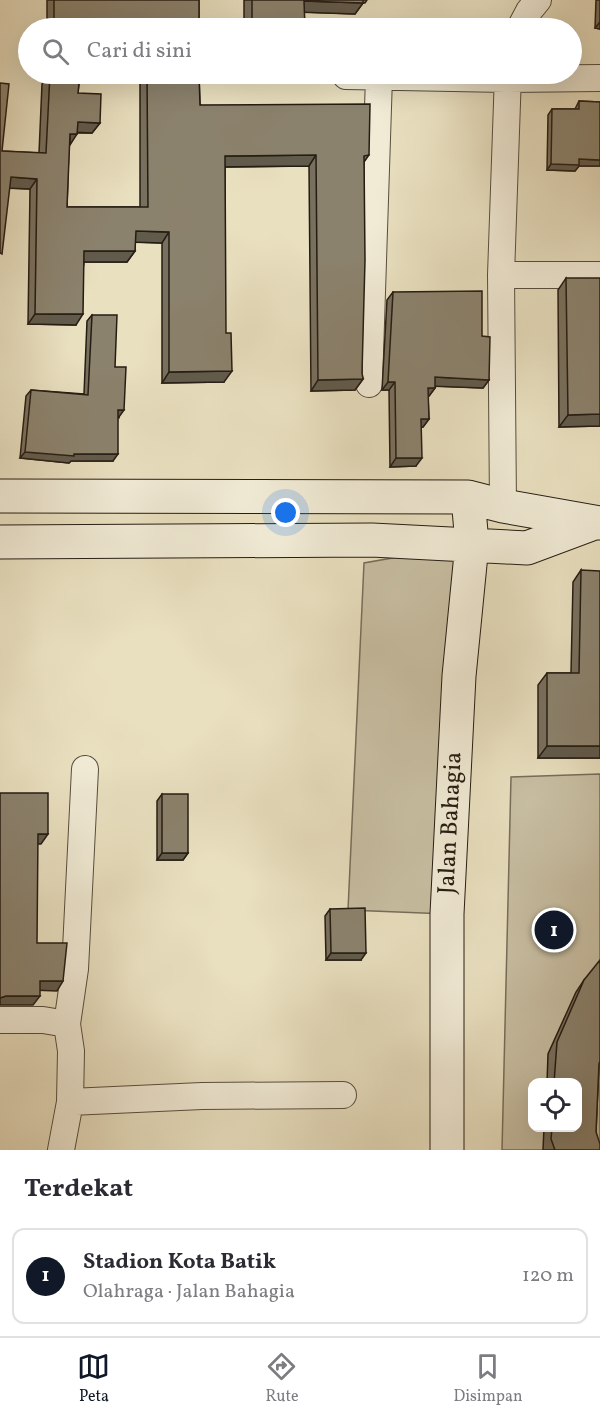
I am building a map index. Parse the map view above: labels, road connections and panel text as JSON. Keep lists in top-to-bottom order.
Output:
{
  "streets": {
    "street": ["Jalan Bahagia"]
  },
  "page": {
    "search": "Cari di sini",
    "pins": "1",
    "heading": "Terdekat",
    "list": [
      {
        "mark": "1",
        "name": "Stadion Kota Batik",
        "note": "Olahraga · Jalan Bahagia",
        "value": "120 m"
      }
    ],
    "nav": ["Peta", "Rute", "Disimpan"]
  }
}
